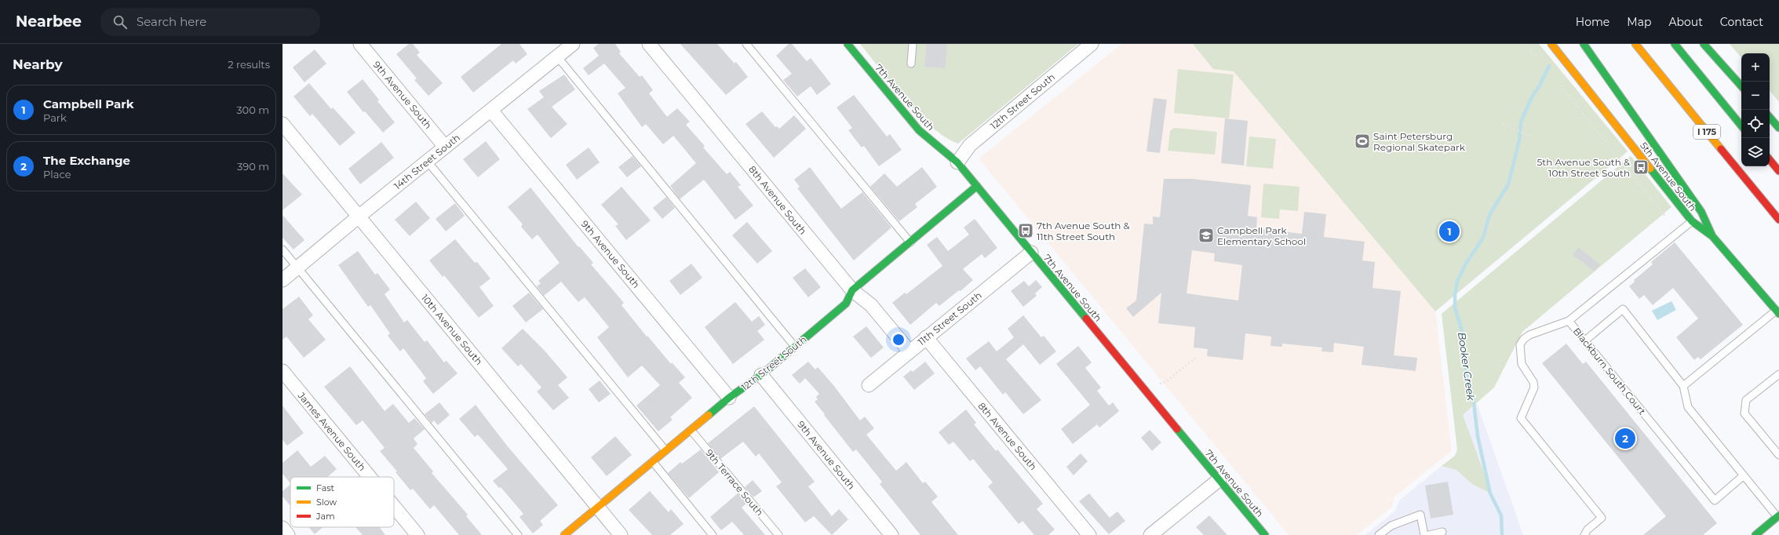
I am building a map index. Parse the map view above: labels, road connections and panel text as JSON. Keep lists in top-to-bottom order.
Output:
{
  "streets": {
    "main road": [
      "7th Avenue South",
      "12th Street South",
      "I 175",
      "5th Avenue South"
    ],
    "street": [
      "9th Avenue South",
      "14th Street South",
      "8th Avenue South",
      "11th Street South",
      "10th Avenue South",
      "James Avenue South"
    ],
    "lane": ["Blackburn South Court", "9th Terrace South"]
  },
  "crossings": [
    ["9th Avenue South", "12th Street South"],
    ["9th Avenue South", "14th Street South"],
    ["7th Avenue South", "12th Street South"],
    ["7th Avenue South", "11th Street South"],
    ["12th Street South", "8th Avenue South"],
    ["12th Street South", "10th Avenue South"],
    ["12th Street South", "9th Terrace South"],
    ["14th Street South", "10th Avenue South"],
    ["5th Avenue South", "Blackburn South Court"],
    ["8th Avenue South", "11th Street South"]
  ],
  "water": ["Booker Creek"],
  "places": {
    "sports": ["Saint Petersburg Regional Skatepark"],
    "bus stop": ["5th Avenue South & 10th Street South", "7th Avenue South & 11th Street South"],
    "school or university": ["Campbell Park Elementary School"]
  },
  "legend": ["Fast", "Slow", "Jam"],
  "page": {
    "header": "Nearbee",
    "search": "Search here",
    "nav": [
      "Home",
      "Map",
      "About",
      "Contact"
    ],
    "heading": ["Nearby", "2 results"],
    "map_buttons": ["+", "−"],
    "list": [
      {
        "mark": "1",
        "name": "Campbell Park",
        "note": "Park",
        "value": "300 m"
      },
      {
        "mark": "2",
        "name": "The Exchange",
        "note": "Place",
        "value": "390 m"
      }
    ],
    "pins": ["1", "2"]
  }
}
